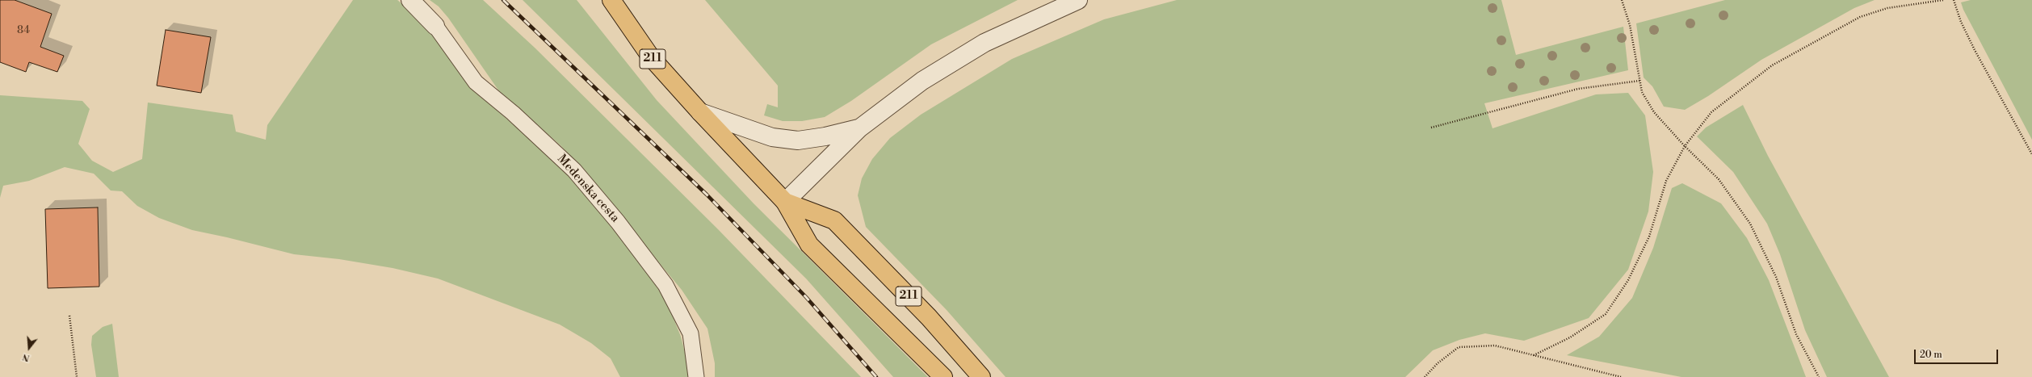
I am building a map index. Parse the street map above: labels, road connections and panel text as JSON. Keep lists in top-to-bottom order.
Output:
{
  "streets": {
    "main road": ["211"],
    "street": ["Medenska cesta"]
  },
  "house_numbers": ["84"],
  "scale_bar": "20 m",
  "north": "bottom"
}
